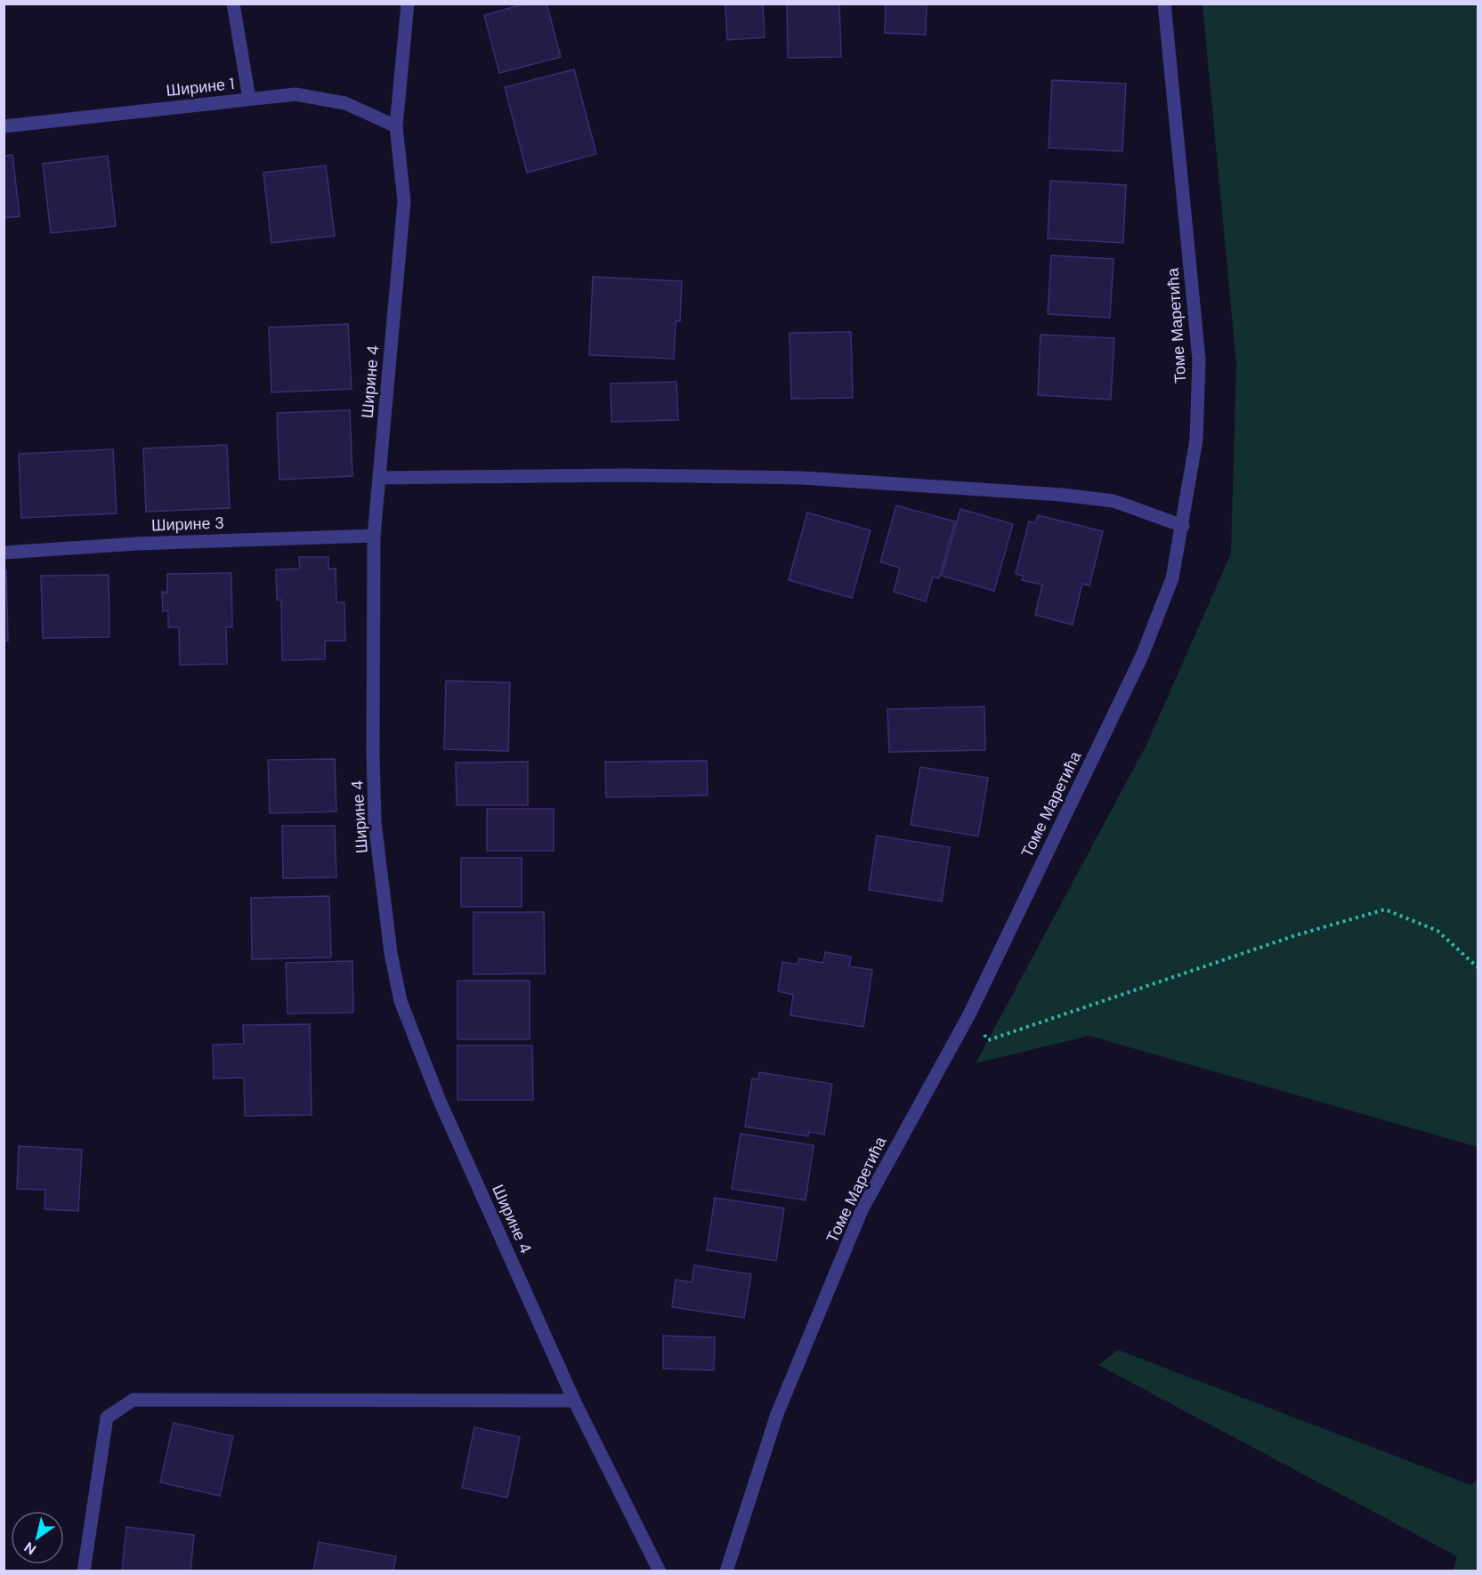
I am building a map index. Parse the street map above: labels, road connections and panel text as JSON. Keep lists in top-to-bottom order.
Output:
{
  "streets": {
    "street": [
      "Ширине 1",
      "Томе Маретића",
      "Ширине 4",
      "Ширине 3"
    ]
  },
  "crossings": [
    ["Ширине 1", "Ширине 4"],
    ["Ширине 4", "Ширине 3"]
  ],
  "north": "bottom left"
}
